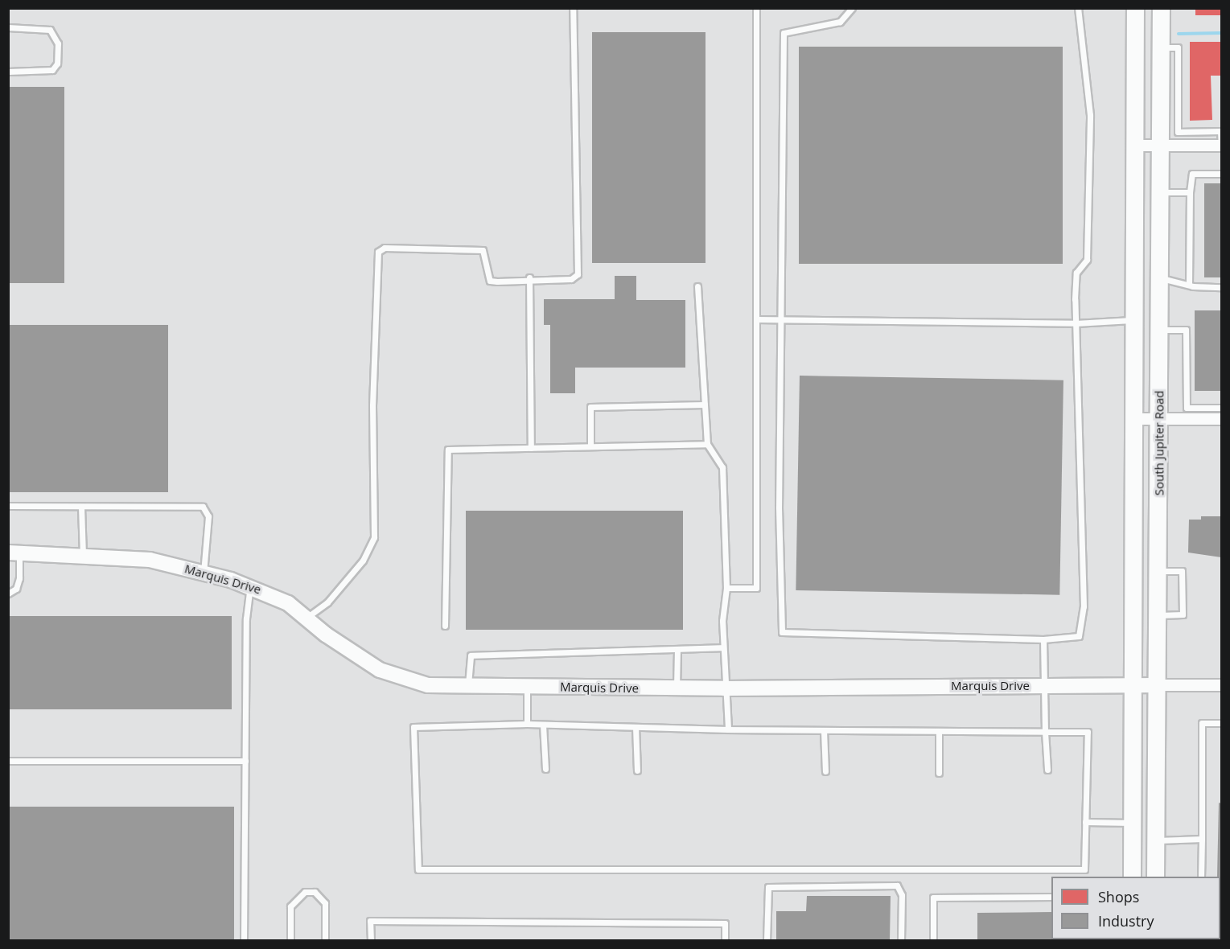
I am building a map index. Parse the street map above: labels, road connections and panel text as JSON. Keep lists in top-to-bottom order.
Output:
{
  "streets": {
    "main road": ["South Jupiter Road"],
    "street": ["Marquis Drive"]
  },
  "crossings": [
    ["South Jupiter Road", "Marquis Drive"]
  ],
  "legend": ["Shops", "Industry"]
}
